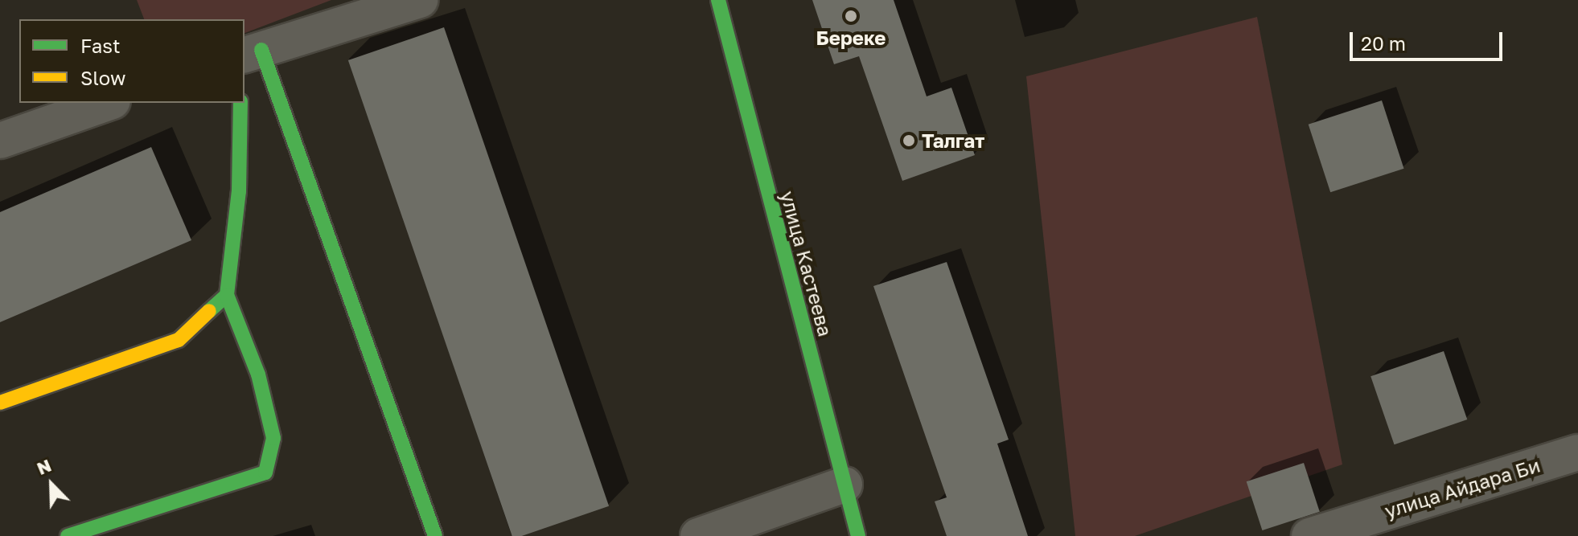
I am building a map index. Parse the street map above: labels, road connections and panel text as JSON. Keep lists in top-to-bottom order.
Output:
{
  "streets": {
    "street": ["улица Кастеева", "улица Айдара Би"]
  },
  "places": ["Береке", "Талгат"],
  "legend": ["Fast", "Slow"],
  "scale_bar": "20 m",
  "north": "top left"
}
